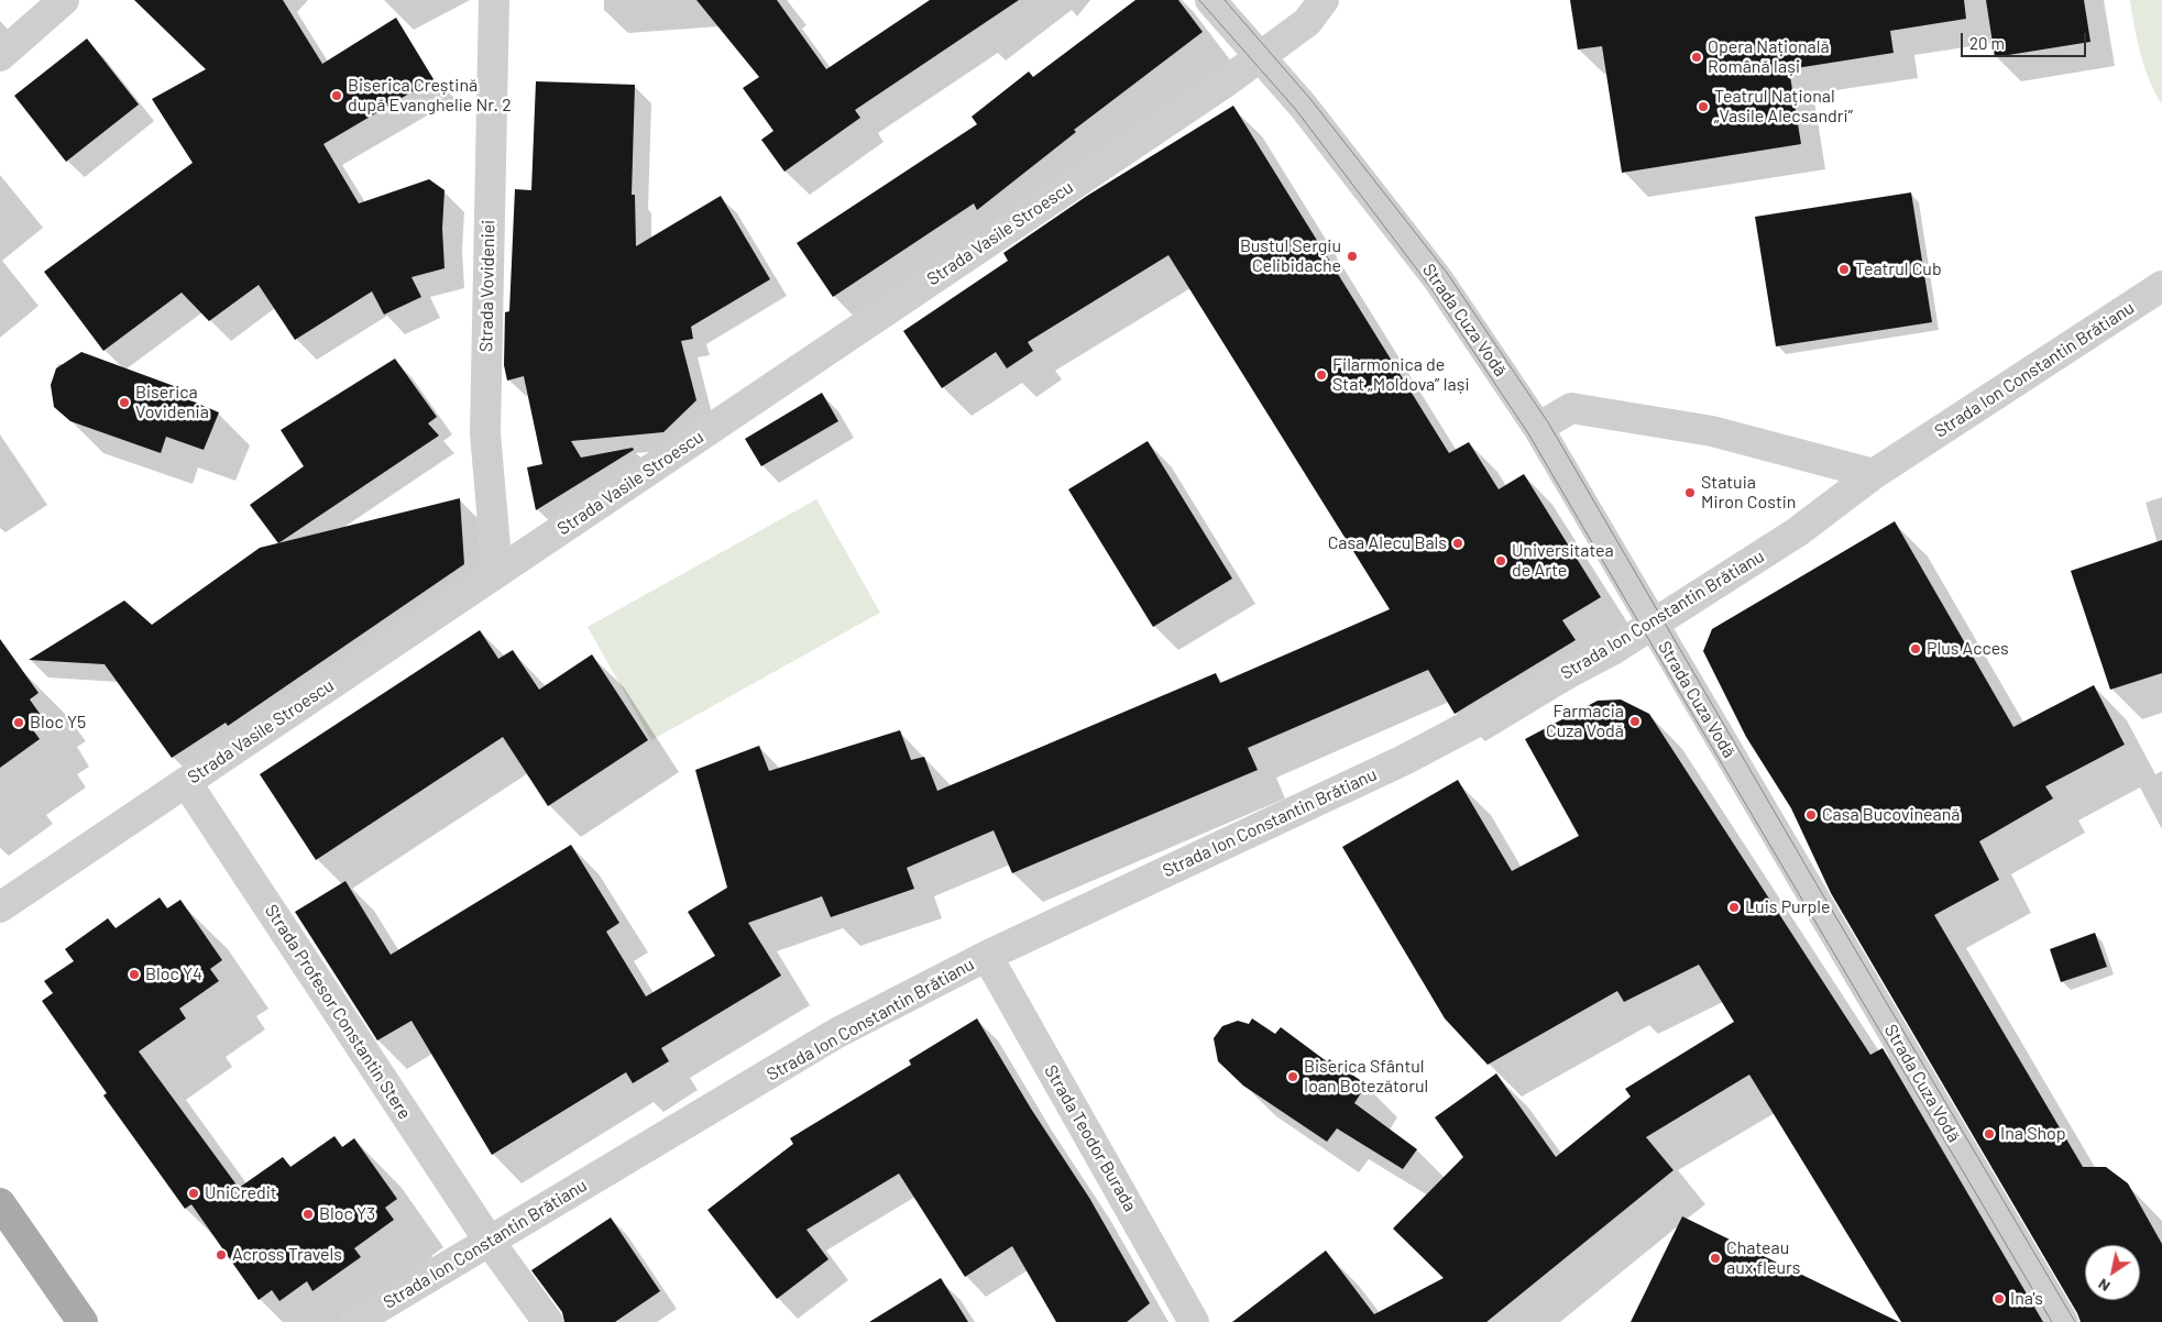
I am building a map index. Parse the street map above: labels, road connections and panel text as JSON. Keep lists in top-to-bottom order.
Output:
{
  "streets": {
    "street": [
      "Strada Vasile Stroescu",
      "Strada Vovideniei",
      "Strada Cuza Vodă",
      "Strada Ion Constantin Brătianu",
      "Strada Profesor Constantin Stere",
      "Strada Teodor Burada"
    ]
  },
  "crossings": [
    ["Strada Vasile Stroescu", "Strada Vovideniei"],
    ["Strada Vasile Stroescu", "Strada Cuza Vodă"],
    ["Strada Vasile Stroescu", "Strada Profesor Constantin Stere"],
    ["Strada Cuza Vodă", "Strada Ion Constantin Brătianu"],
    ["Strada Ion Constantin Brătianu", "Strada Profesor Constantin Stere"],
    ["Strada Ion Constantin Brătianu", "Strada Teodor Burada"]
  ],
  "places": [
    "Opera Națională Română Iași",
    "Biserica Creștină după Evanghelie Nr. 2",
    "Teatrul Național „Vasile Alecsandri”",
    "Bustul Sergiu Celibidache",
    "Teatrul Cub",
    "Filarmonica de Stat „Moldova” Iași",
    "Biserica Vovidenia",
    "Statuia Miron Costin",
    "Casa Alecu Bals",
    "Universitatea de Arte",
    "Plus Acces",
    "Farmacia Cuza Vodă",
    "Bloc Y5",
    "Casa Bucovineană",
    "Luis Purple",
    "Bloc Y4",
    "Biserica Sfântul Ioan Botezătorul",
    "Ina Shop",
    "UniCredit",
    "Bloc Y3",
    "Across Travels",
    "Chateau aux fleurs",
    "Ina's"
  ],
  "scale_bar": "20 m",
  "north": "bottom left"
}
